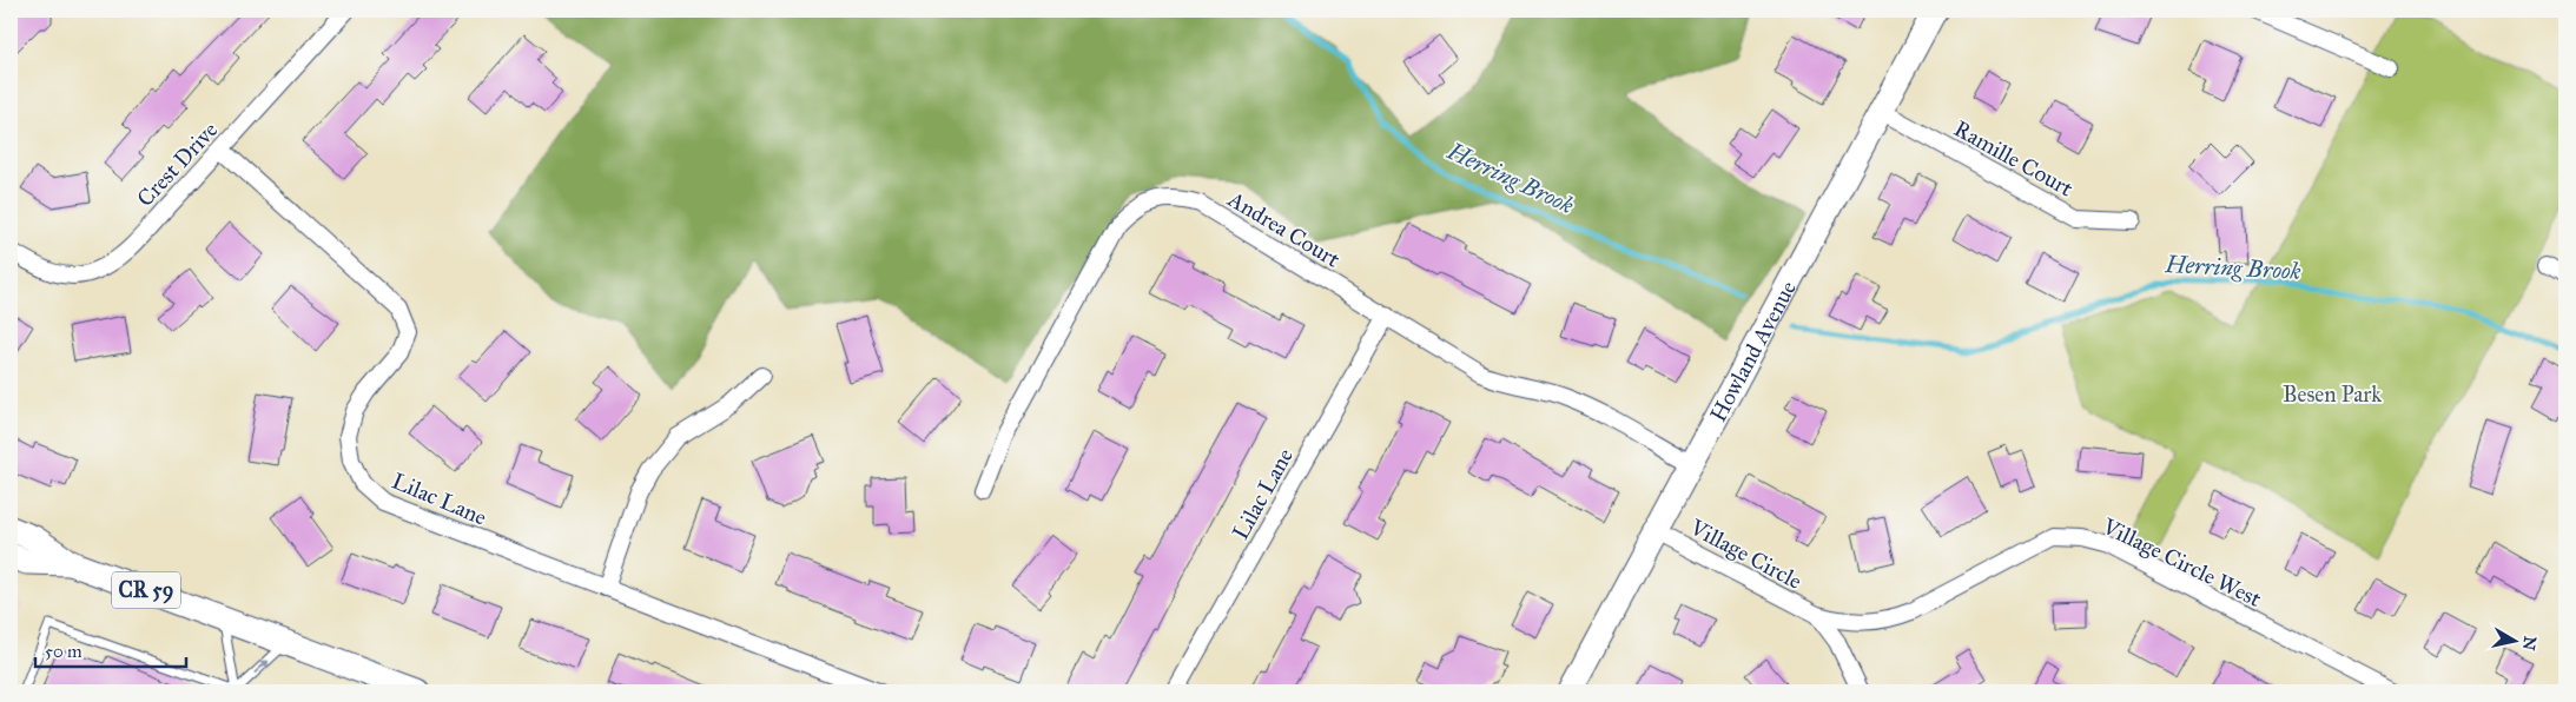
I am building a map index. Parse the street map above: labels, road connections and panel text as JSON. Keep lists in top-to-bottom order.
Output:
{
  "streets": {
    "main road": ["CR 59"],
    "street": [
      "Ramille Court",
      "Crest Drive",
      "Andrea Court",
      "Howland Avenue",
      "Lilac Lane",
      "Village Circle",
      "Village Circle West"
    ]
  },
  "crossings": [
    ["Ramille Court", "Howland Avenue"],
    ["Crest Drive", "Lilac Lane"],
    ["Andrea Court", "Howland Avenue"],
    ["Andrea Court", "Lilac Lane"],
    ["Howland Avenue", "Village Circle"],
    ["Village Circle", "Village Circle West"]
  ],
  "water": ["Herring Brook"],
  "parks": ["Besen Park"],
  "scale_bar": "50 m",
  "north": "right"
}
